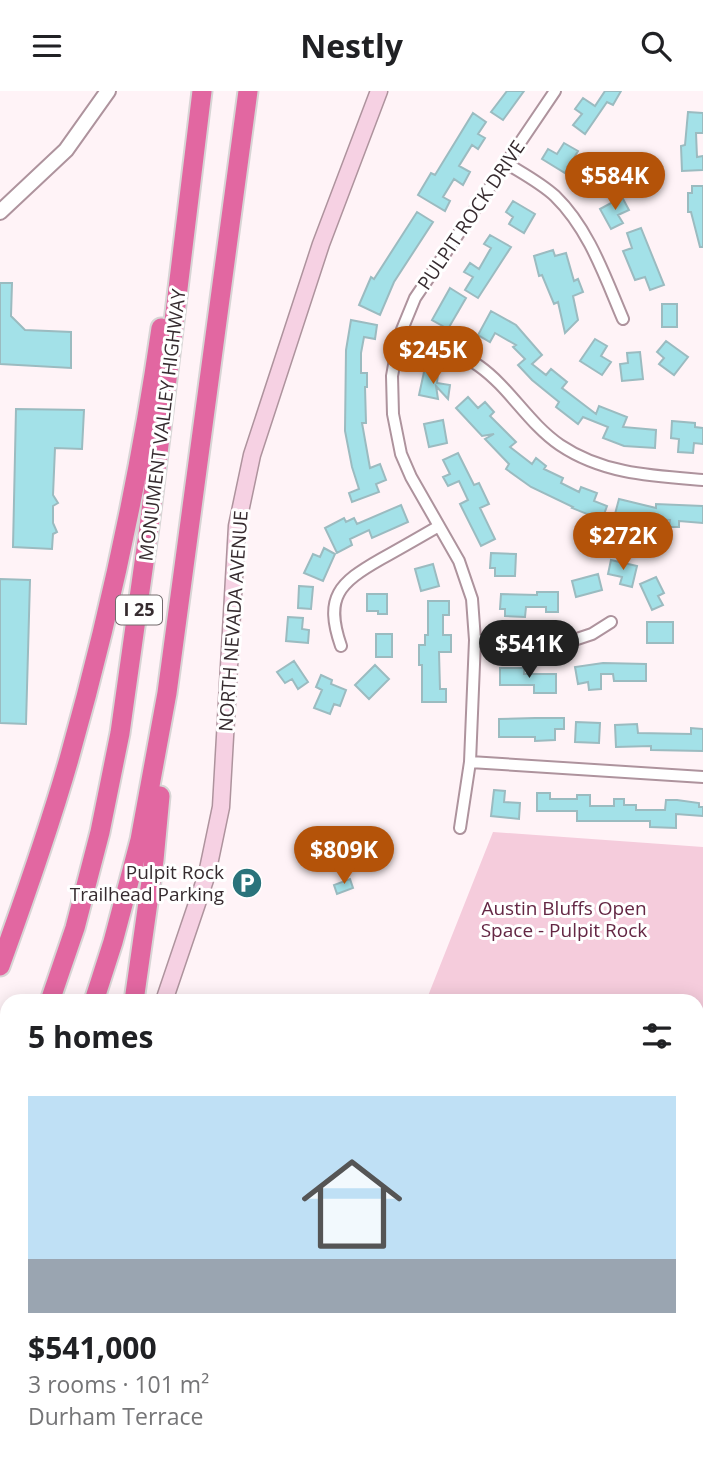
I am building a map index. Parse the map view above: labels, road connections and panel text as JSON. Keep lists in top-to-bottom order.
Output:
{
  "streets": {
    "highway": ["MONUMENT VALLEY HIGHWAY", "I 25"],
    "main road": ["NORTH NEVADA AVENUE"],
    "street": ["PULPIT ROCK DRIVE"]
  },
  "parks": ["Austin Bluffs Open Space - Pulpit Rock"],
  "places": {
    "parking": ["Pulpit Rock Trailhead Parking"]
  },
  "page": {
    "header": "Nestly",
    "price": [
      "$584K",
      "$245K",
      "$272K",
      "$541K",
      "$809K"
    ],
    "heading": "5 homes",
    "list": [
      {
        "name": "$541,000",
        "note": "3 rooms · 101 m² · Durham Terrace"
      }
    ]
  }
}
